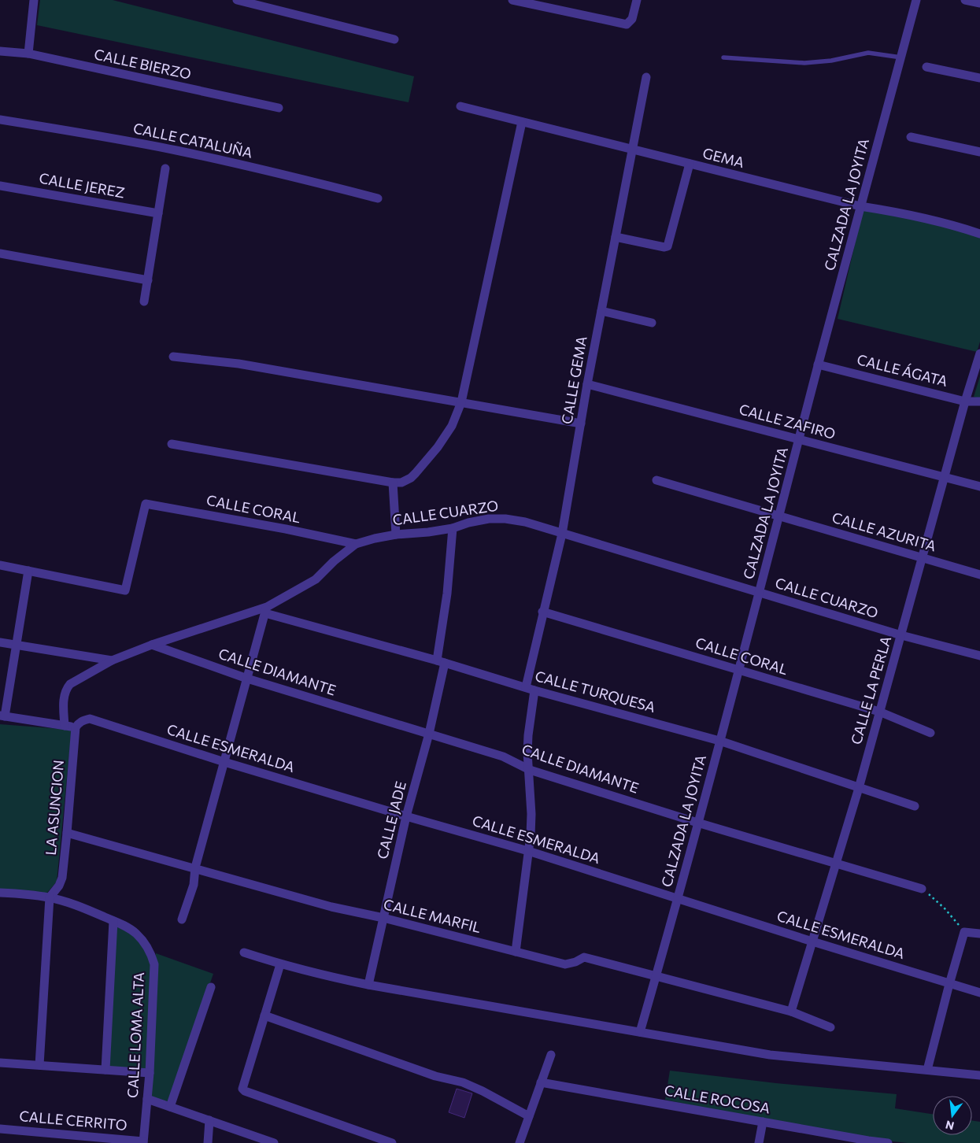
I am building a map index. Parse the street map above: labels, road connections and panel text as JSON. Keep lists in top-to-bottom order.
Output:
{
  "streets": {
    "street": [
      "CALLE BIERZO",
      "CALLE CATALUÑA",
      "GEMA",
      "CALLE JEREZ",
      "CALZADA LA JOYITA",
      "CALLE ÁGATA",
      "CALLE GEMA",
      "CALLE ZAFIRO",
      "CALLE CORAL",
      "CALLE CUARZO",
      "CALLE AZURITA",
      "CALLE DIAMANTE",
      "CALLE LA PERLA",
      "CALLE TURQUESA",
      "CALLE ESMERALDA",
      "LA ASUNCION",
      "CALLE JADE",
      "CALLE MARFIL",
      "CALLE LOMA ALTA",
      "CALLE ROCOSA",
      "CALLE CERRITO"
    ]
  },
  "crossings": [
    ["GEMA", "CALZADA LA JOYITA"],
    ["GEMA", "CALLE GEMA"],
    ["CALZADA LA JOYITA", "CALLE ÁGATA"],
    ["CALZADA LA JOYITA", "CALLE ZAFIRO"],
    ["CALZADA LA JOYITA", "CALLE CORAL"],
    ["CALZADA LA JOYITA", "CALLE CUARZO"],
    ["CALZADA LA JOYITA", "CALLE AZURITA"],
    ["CALZADA LA JOYITA", "CALLE DIAMANTE"],
    ["CALZADA LA JOYITA", "CALLE TURQUESA"],
    ["CALZADA LA JOYITA", "CALLE ESMERALDA"],
    ["CALZADA LA JOYITA", "CALLE MARFIL"],
    ["CALLE ÁGATA", "CALLE LA PERLA"],
    ["CALLE GEMA", "CALLE ZAFIRO"],
    ["CALLE GEMA", "CALLE CORAL"],
    ["CALLE GEMA", "CALLE CUARZO"],
    ["CALLE GEMA", "CALLE DIAMANTE"],
    ["CALLE GEMA", "CALLE TURQUESA"],
    ["CALLE GEMA", "CALLE ESMERALDA"],
    ["CALLE GEMA", "CALLE MARFIL"],
    ["CALLE ZAFIRO", "CALLE LA PERLA"],
    ["CALLE CORAL", "CALLE CUARZO"],
    ["CALLE CORAL", "CALLE LA PERLA"],
    ["CALLE CUARZO", "CALLE DIAMANTE"],
    ["CALLE CUARZO", "CALLE LA PERLA"],
    ["CALLE CUARZO", "CALLE TURQUESA"],
    ["CALLE CUARZO", "CALLE JADE"],
    ["CALLE AZURITA", "CALLE LA PERLA"],
    ["CALLE DIAMANTE", "CALLE LA PERLA"],
    ["CALLE DIAMANTE", "CALLE JADE"],
    ["CALLE LA PERLA", "CALLE TURQUESA"],
    ["CALLE LA PERLA", "CALLE ESMERALDA"],
    ["CALLE LA PERLA", "CALLE MARFIL"],
    ["CALLE TURQUESA", "CALLE JADE"],
    ["CALLE ESMERALDA", "LA ASUNCION"],
    ["CALLE ESMERALDA", "CALLE JADE"],
    ["LA ASUNCION", "CALLE MARFIL"],
    ["LA ASUNCION", "CALLE LOMA ALTA"],
    ["CALLE JADE", "CALLE MARFIL"],
    ["CALLE LOMA ALTA", "CALLE CERRITO"]
  ],
  "north": "bottom"
}
